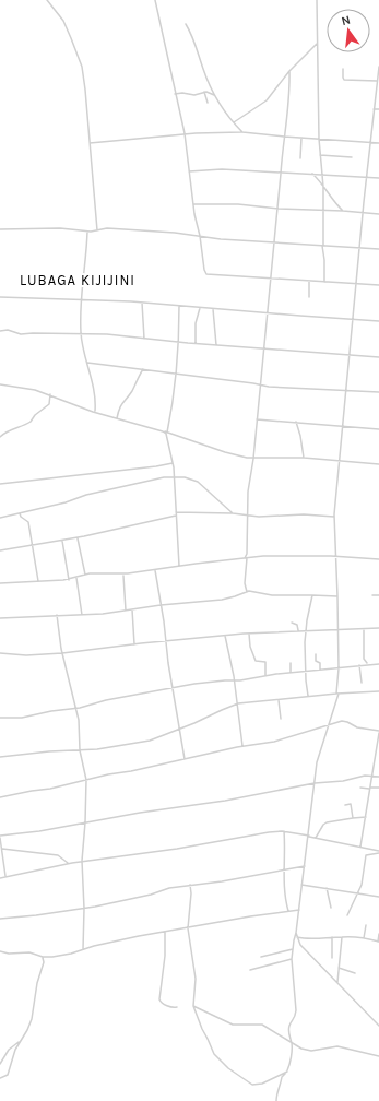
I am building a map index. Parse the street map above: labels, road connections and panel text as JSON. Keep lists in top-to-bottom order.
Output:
{
  "districts": ["LUBAGA KIJIJINI"],
  "north": "top"
}
